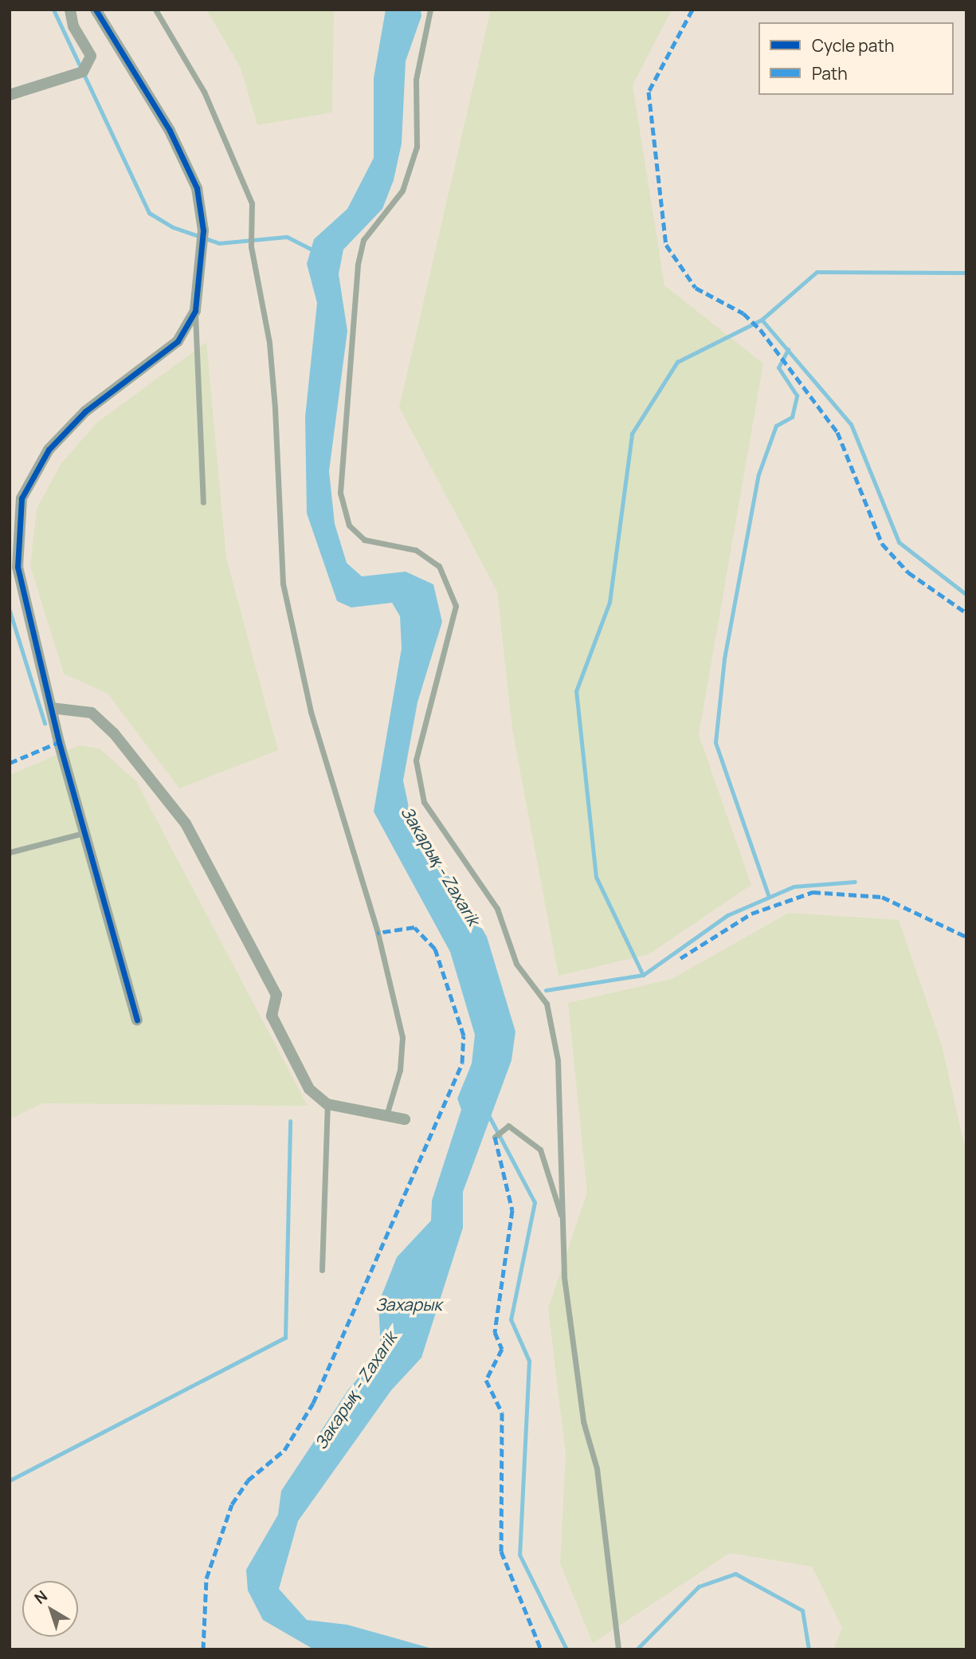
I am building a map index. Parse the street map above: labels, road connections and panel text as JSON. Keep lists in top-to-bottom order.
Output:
{
  "water": ["Закарық - Zaxarik", "Захарык"],
  "legend": ["Cycle path", "Path"],
  "north": "top left"
}
